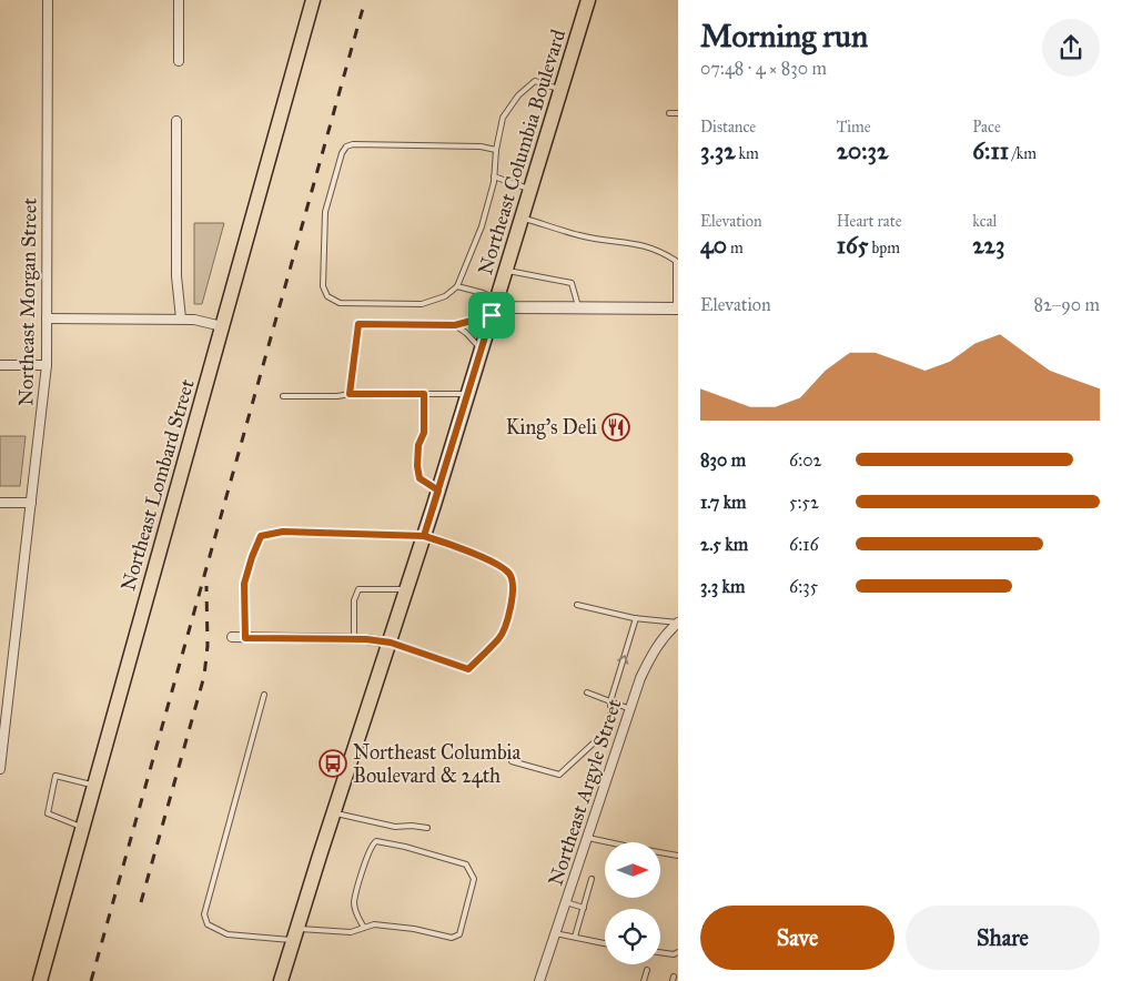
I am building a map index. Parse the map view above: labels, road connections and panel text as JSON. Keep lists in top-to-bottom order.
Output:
{
  "streets": {
    "main road": ["Northeast Columbia Boulevard", "Northeast Lombard Street"],
    "street": ["Northeast Morgan Street", "Northeast Argyle Street"]
  },
  "places": {
    "restaurant": ["King's Deli"],
    "bus stop": ["Northeast Columbia Boulevard & 24th"]
  },
  "north": "right",
  "page": {
    "heading": ["Morning run", "07:48 · 4 × 830 m"],
    "stats": [
      ["Distance", "3.32 km"],
      ["Time", "20:32"],
      ["Pace", "6:11 /km"],
      ["Elevation", "40 m"],
      ["Heart rate", "165 bpm"],
      ["kcal", "223"]
    ],
    "chart": ["Elevation", "82–90 m"],
    "list": [
      {
        "name": "830 m",
        "note": "6:02"
      },
      {
        "name": "1.7 km",
        "note": "5:52"
      },
      {
        "name": "2.5 km",
        "note": "6:16"
      },
      {
        "name": "3.3 km",
        "note": "6:35"
      }
    ],
    "buttons": ["Save", "Share"]
  }
}
